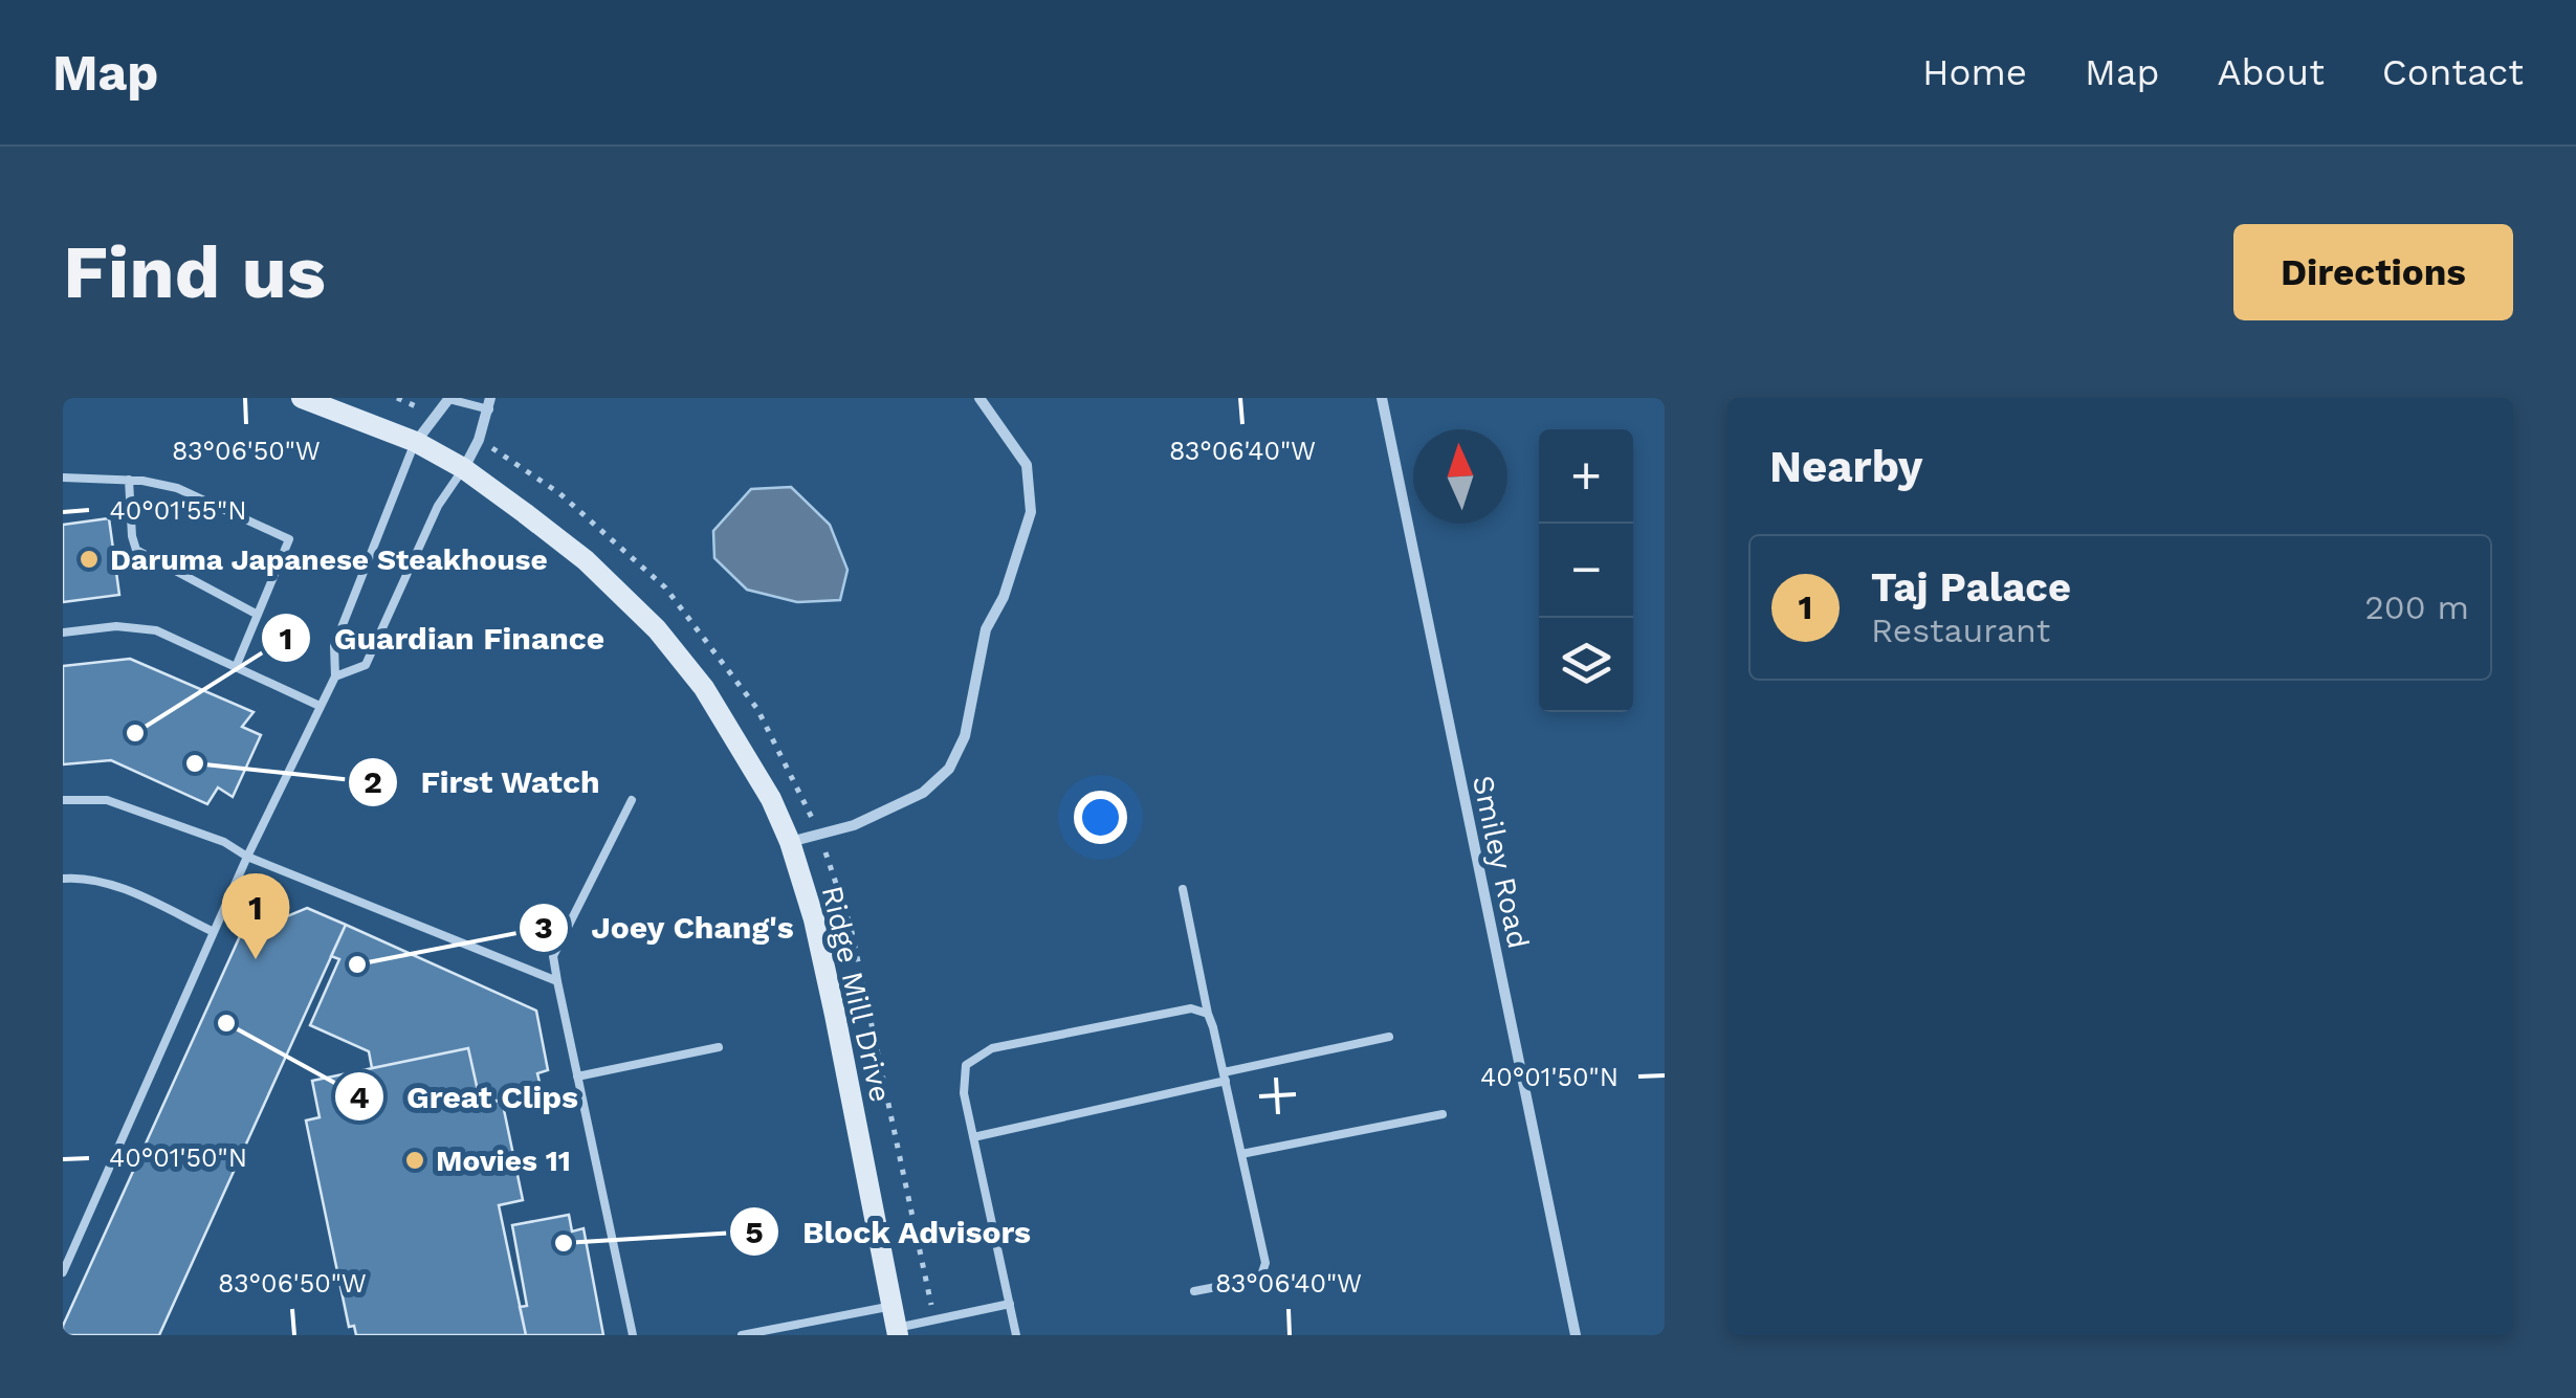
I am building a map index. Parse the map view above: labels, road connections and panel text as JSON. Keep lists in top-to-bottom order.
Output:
{
  "streets": {
    "main road": ["Ridge Mill Drive"],
    "street": ["Smiley Road"]
  },
  "places": [
    "Daruma Japanese Steakhouse",
    "Guardian Finance",
    "First Watch",
    "Joey Chang's",
    "Great Clips",
    "Movies 11",
    "Block Advisors"
  ],
  "north": "top",
  "page": {
    "header": "Map",
    "nav": [
      "Home",
      "Map",
      "About",
      "Contact"
    ],
    "buttons": "Directions",
    "title": "Find us",
    "heading": "Nearby",
    "map_buttons": ["+", "−"],
    "list": [
      {
        "mark": "1",
        "name": "Taj Palace",
        "note": "Restaurant",
        "value": "200 m"
      }
    ],
    "pins": "1"
  },
  "coordinates": [
    "83°06'50\"W",
    "83°06'40\"W",
    "40°01'55\"N",
    "40°01'50\"N"
  ]
}
